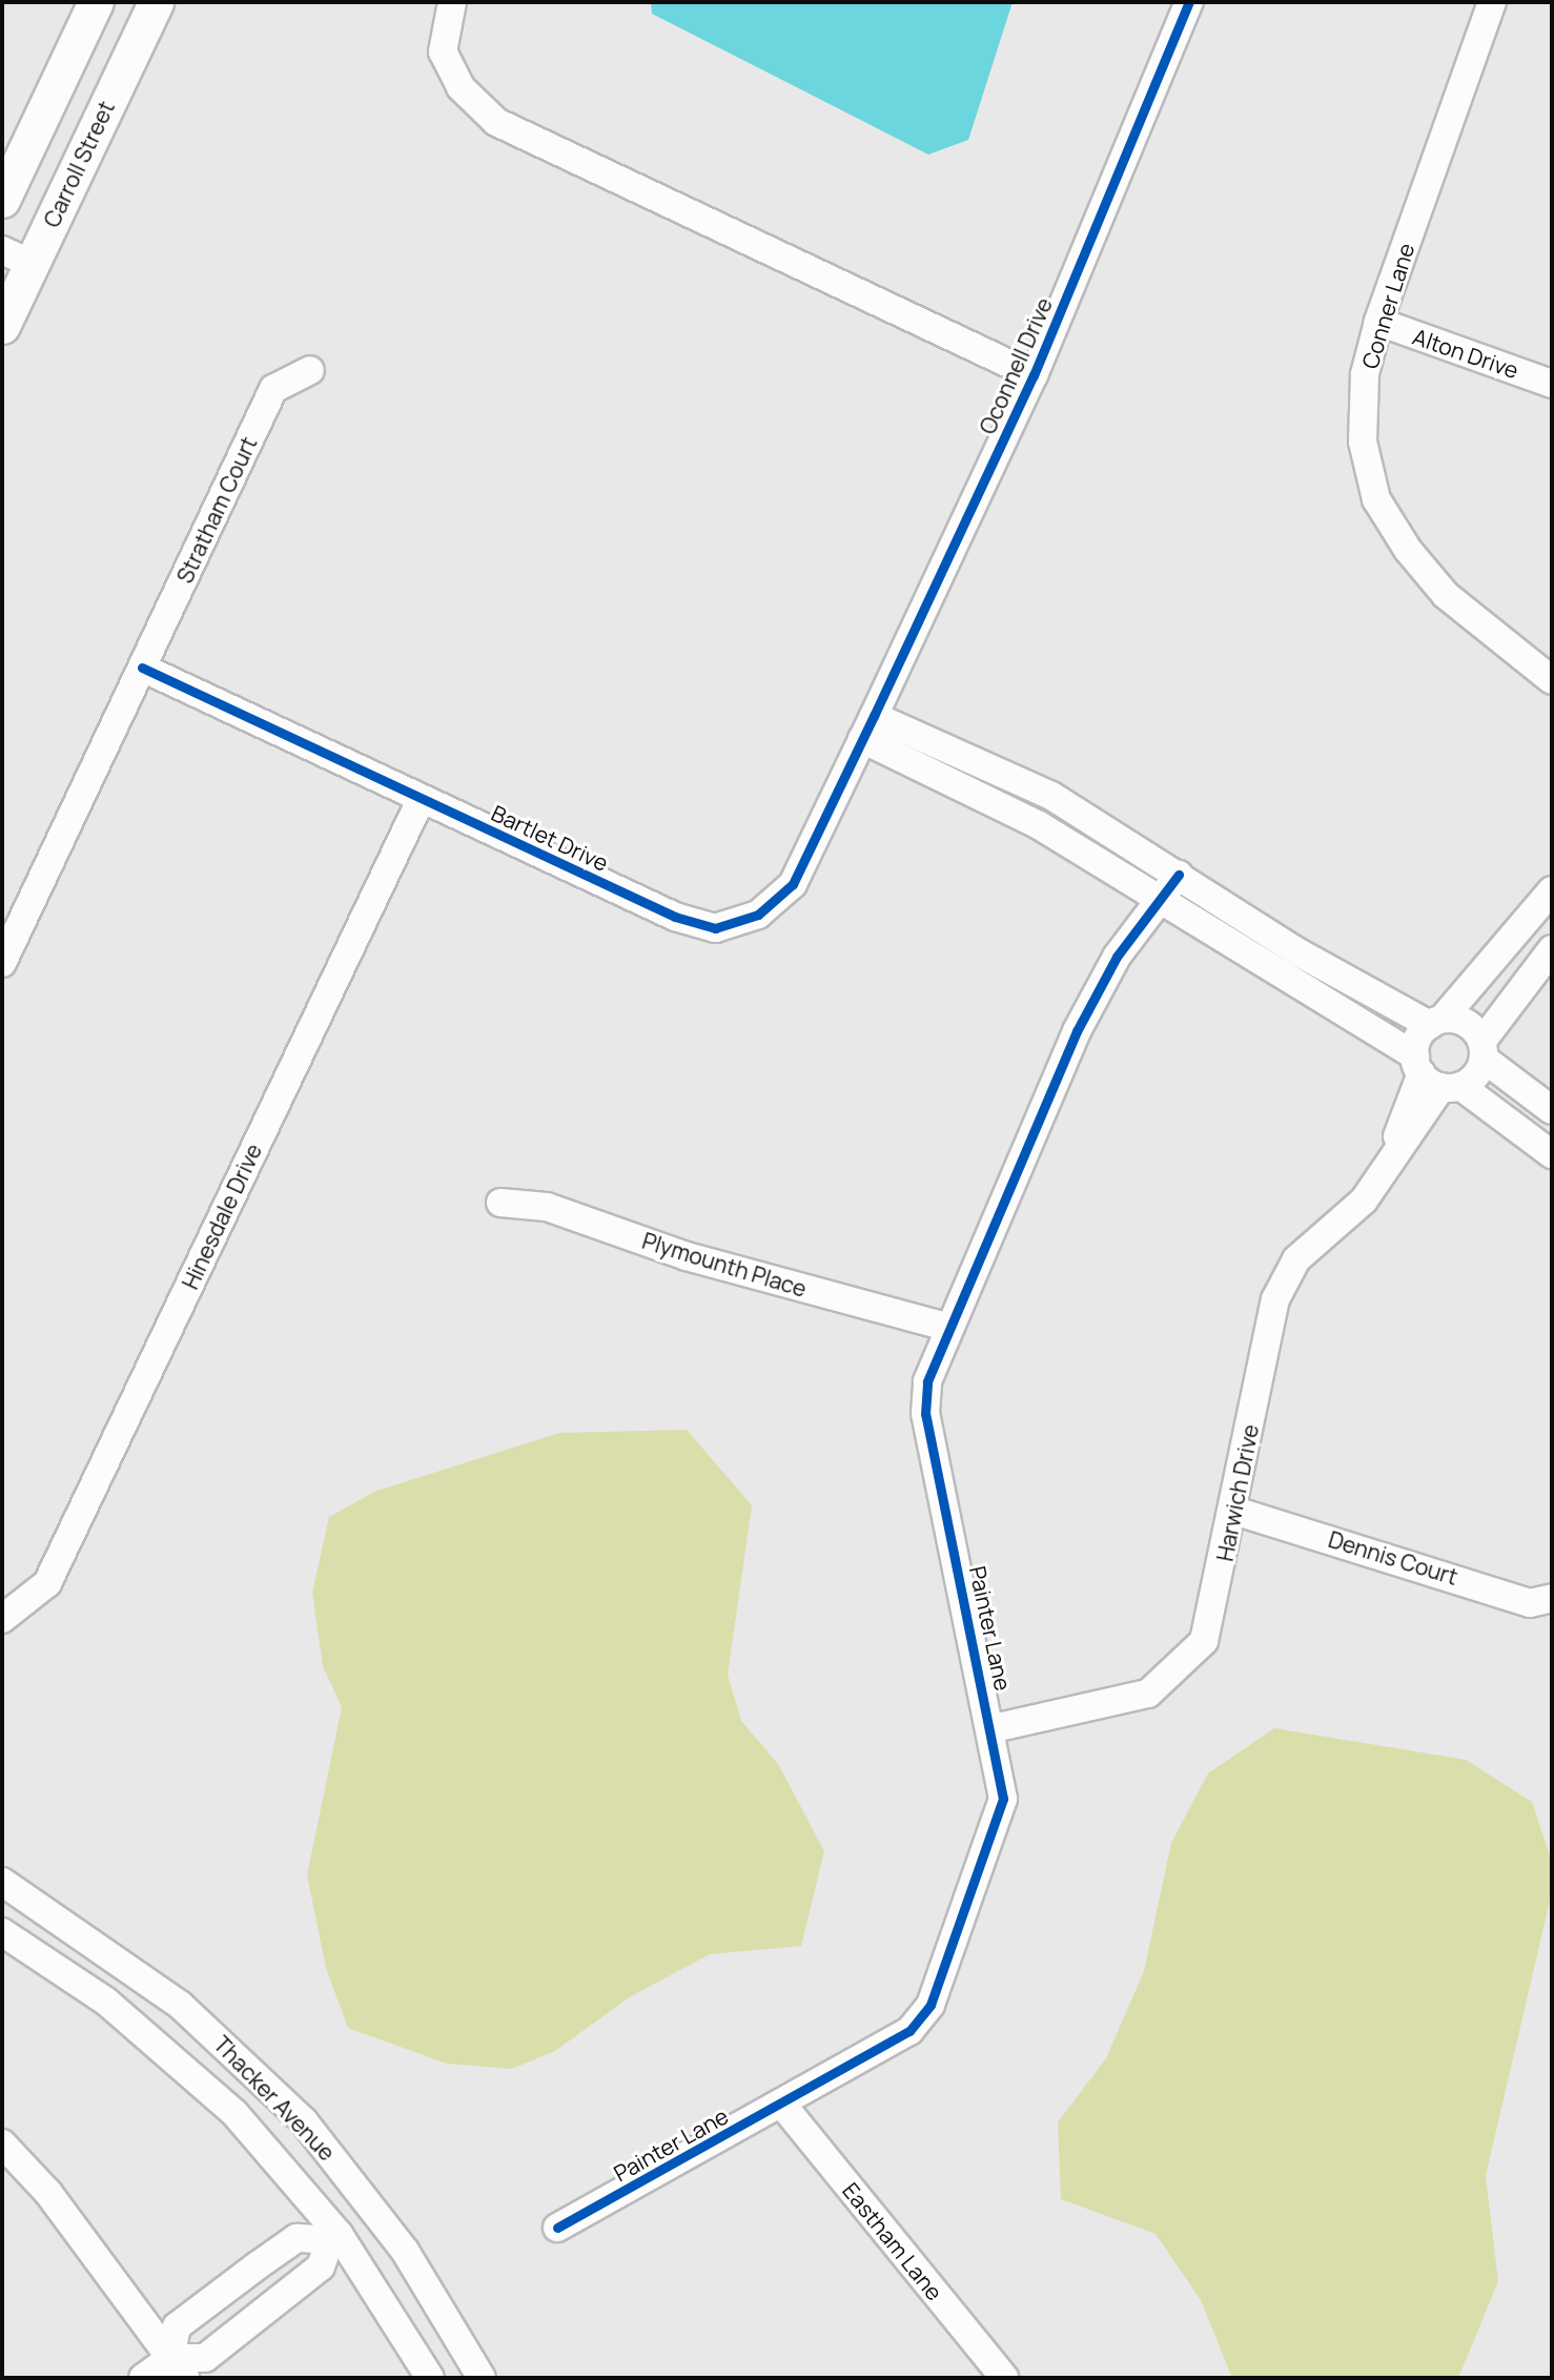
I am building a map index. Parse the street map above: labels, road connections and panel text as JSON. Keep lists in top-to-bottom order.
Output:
{
  "streets": {
    "main road": ["Carroll Street"],
    "street": [
      "Conner Lane",
      "Alton Drive",
      "Oconnell Drive",
      "Stratham Court",
      "Bartlet Drive",
      "Hinesdale Drive",
      "Plymounth Place",
      "Harwich Drive",
      "Dennis Court",
      "Painter Lane",
      "Thacker Avenue",
      "Eastham Lane"
    ]
  },
  "crossings": [
    ["Conner Lane", "Alton Drive"],
    ["Oconnell Drive", "Bartlet Drive"],
    ["Stratham Court", "Bartlet Drive"],
    ["Bartlet Drive", "Hinesdale Drive"],
    ["Plymounth Place", "Painter Lane"],
    ["Harwich Drive", "Dennis Court"],
    ["Harwich Drive", "Painter Lane"],
    ["Painter Lane", "Eastham Lane"]
  ]
}
